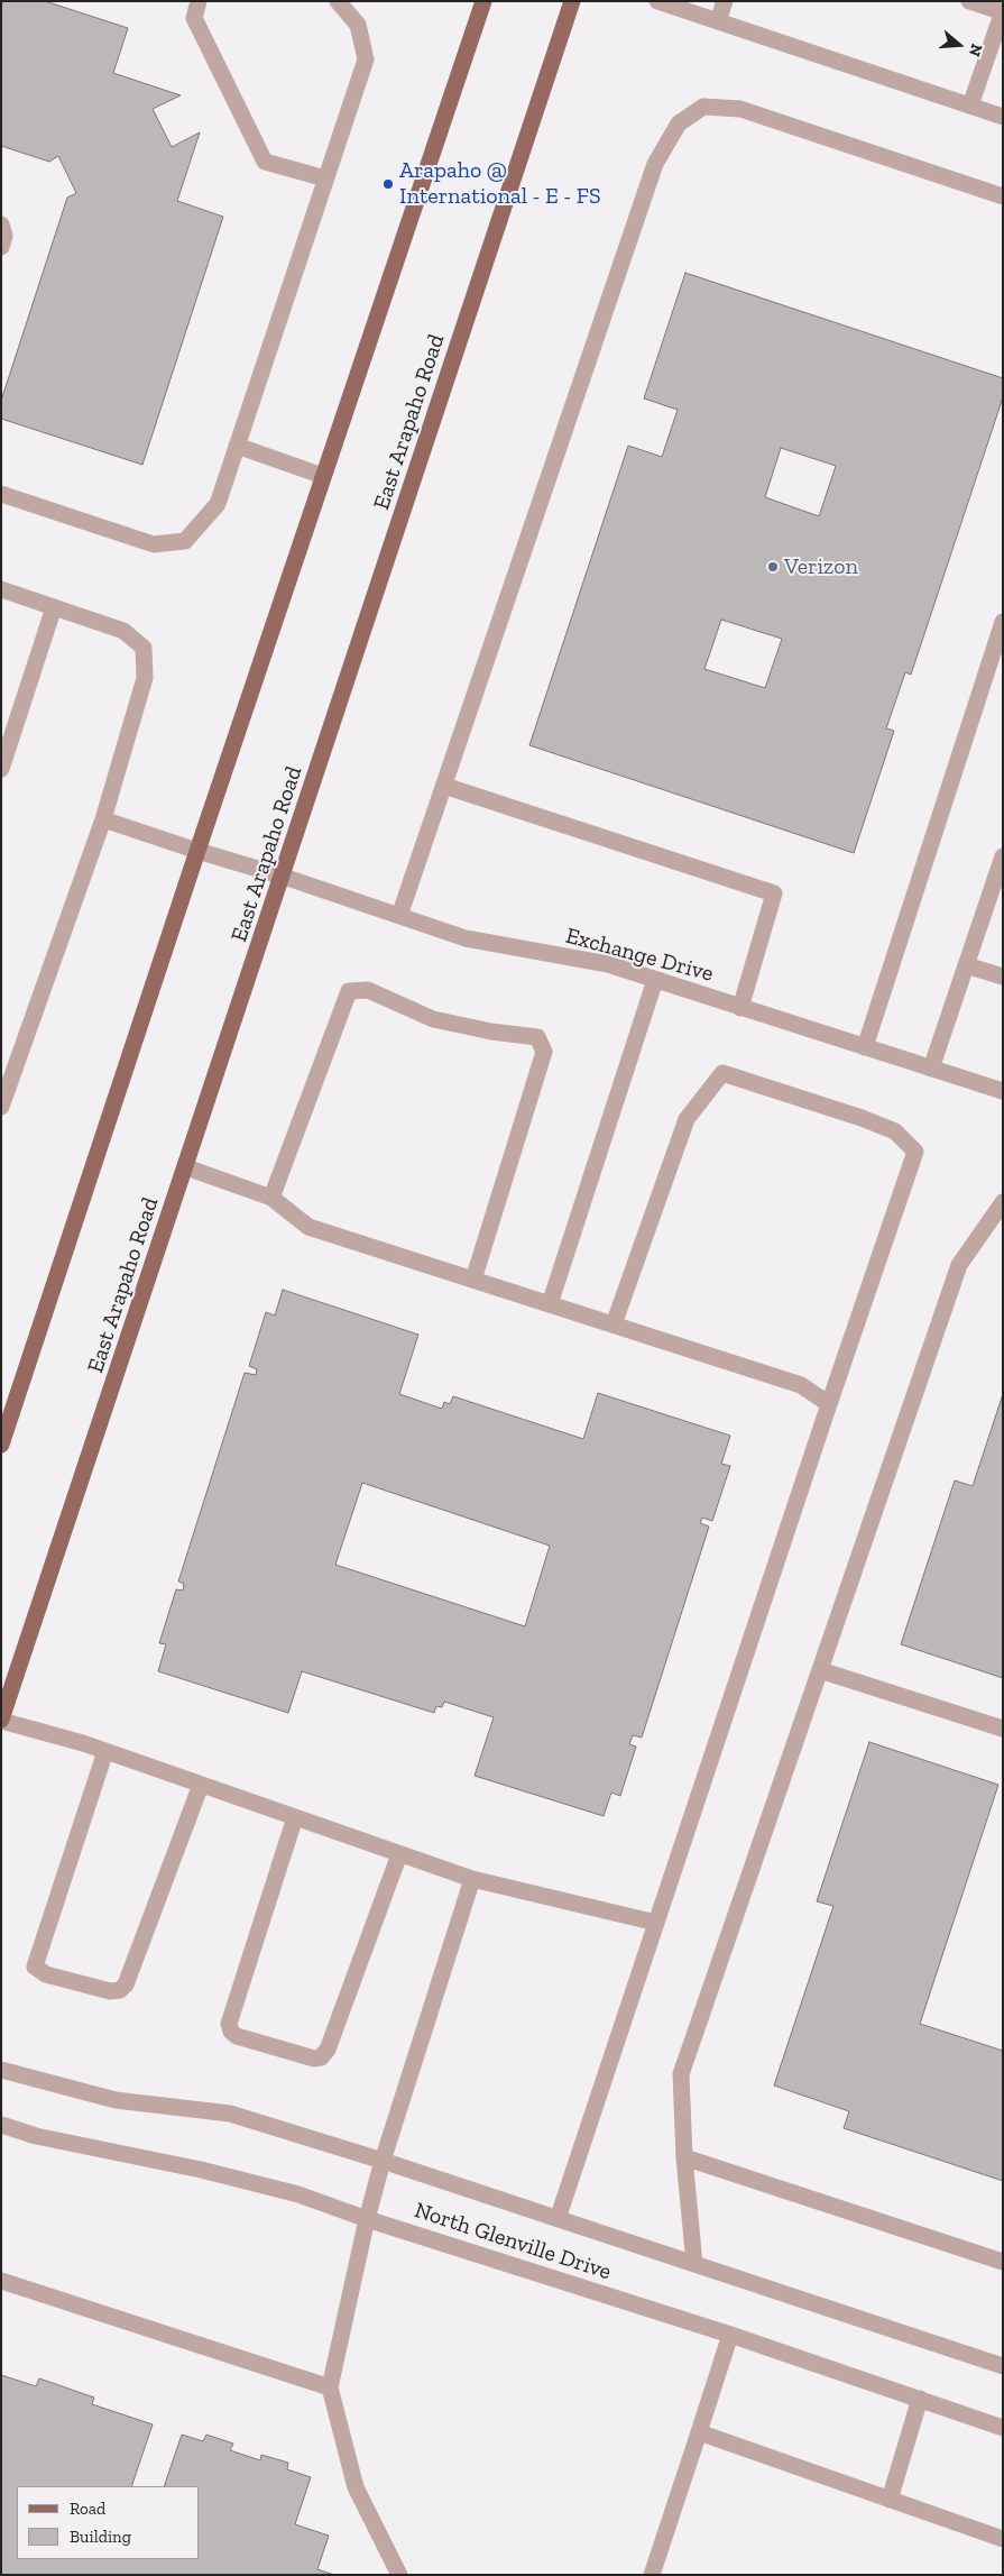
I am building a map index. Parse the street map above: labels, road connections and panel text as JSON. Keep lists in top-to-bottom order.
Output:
{
  "streets": {
    "main road": ["East Arapaho Road"],
    "street": ["Exchange Drive", "North Glenville Drive"]
  },
  "crossings": [
    ["East Arapaho Road", "Exchange Drive"]
  ],
  "places": ["Arapaho @ International - E - FS", "Verizon"],
  "legend": ["Road", "Building"],
  "north": "right"
}
